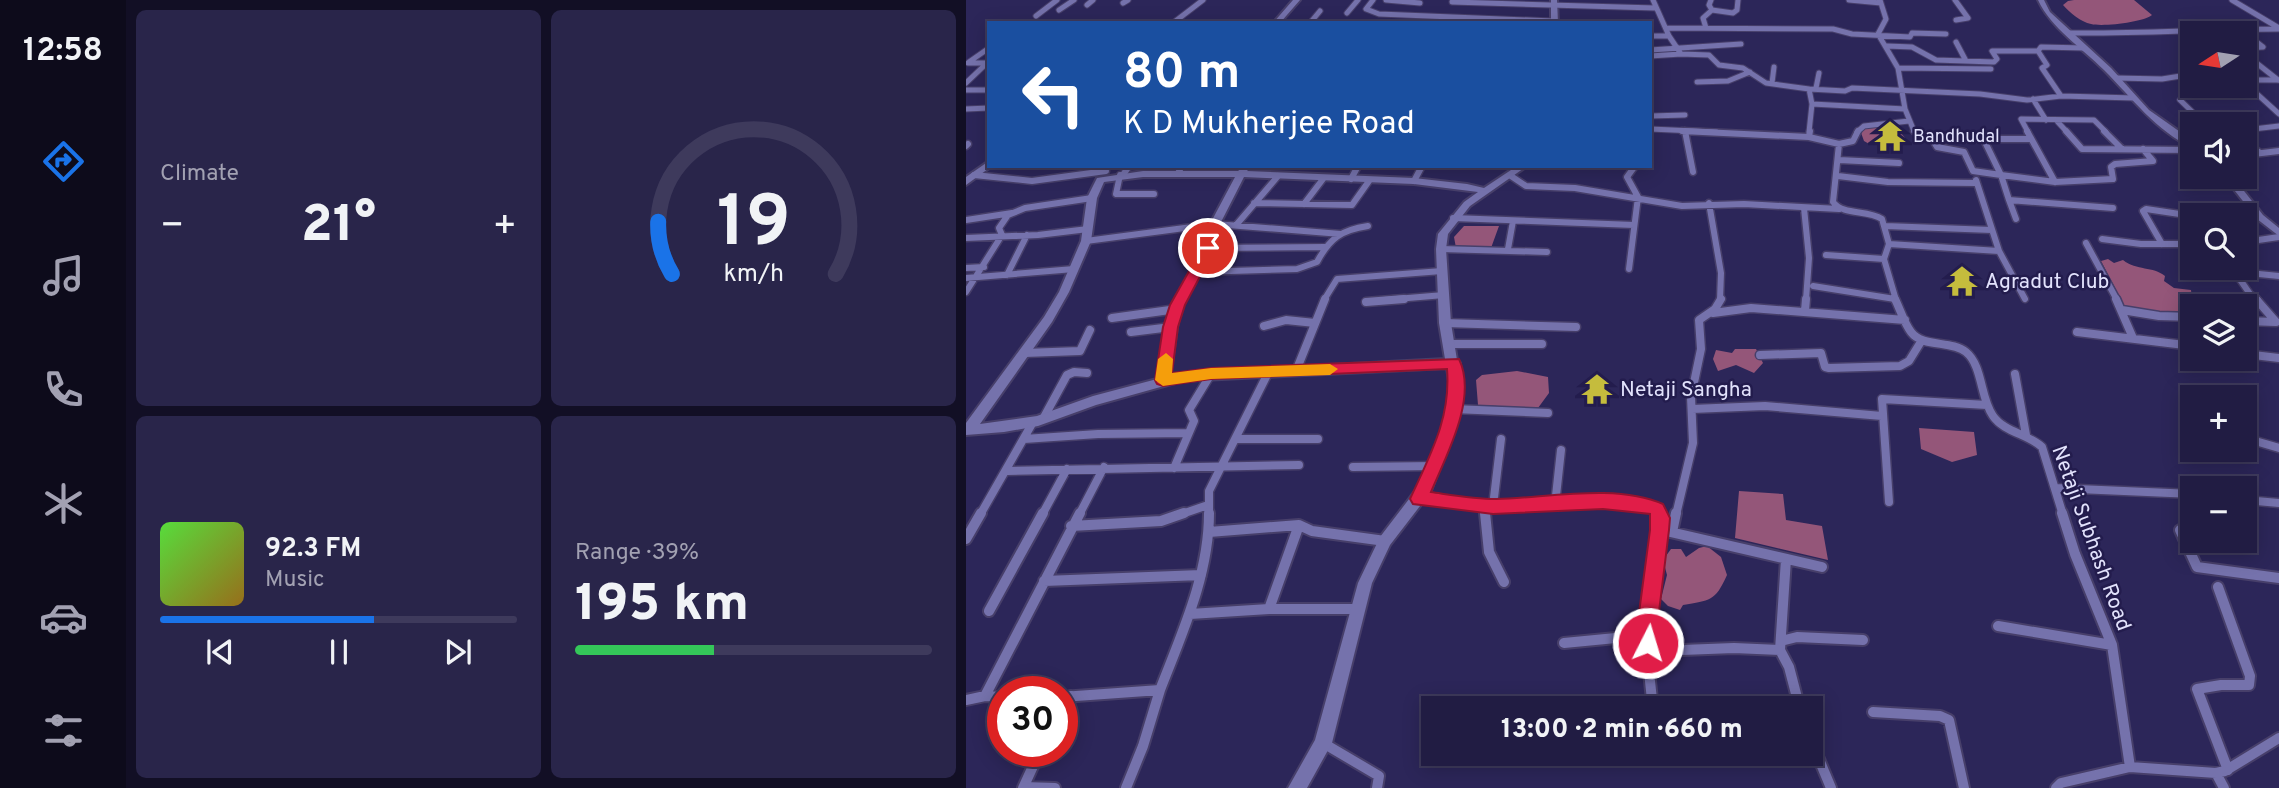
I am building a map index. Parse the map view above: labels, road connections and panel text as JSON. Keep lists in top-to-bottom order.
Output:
{
  "streets": {
    "street": ["Netaji Subhash Road"]
  },
  "places": {
    "temple": ["Bandhudal", "Agradut Club", "Netaji Sangha"]
  },
  "north": "left",
  "page": {
    "tabs": "12:58",
    "tile": [
      "Climate",
      ["Range · 39%", "195 km"]
    ],
    "map_buttons": ["+", "−"],
    "turn": ["80 m", "K D Mukherjee Road"],
    "heat": ["−", "21°", "+"],
    "song": ["92.3 FM", "Music"],
    "limit": "30",
    "trip": "13:00 · 2 min · 660 m",
    "gauge": ["19", "km/h"]
  }
}
